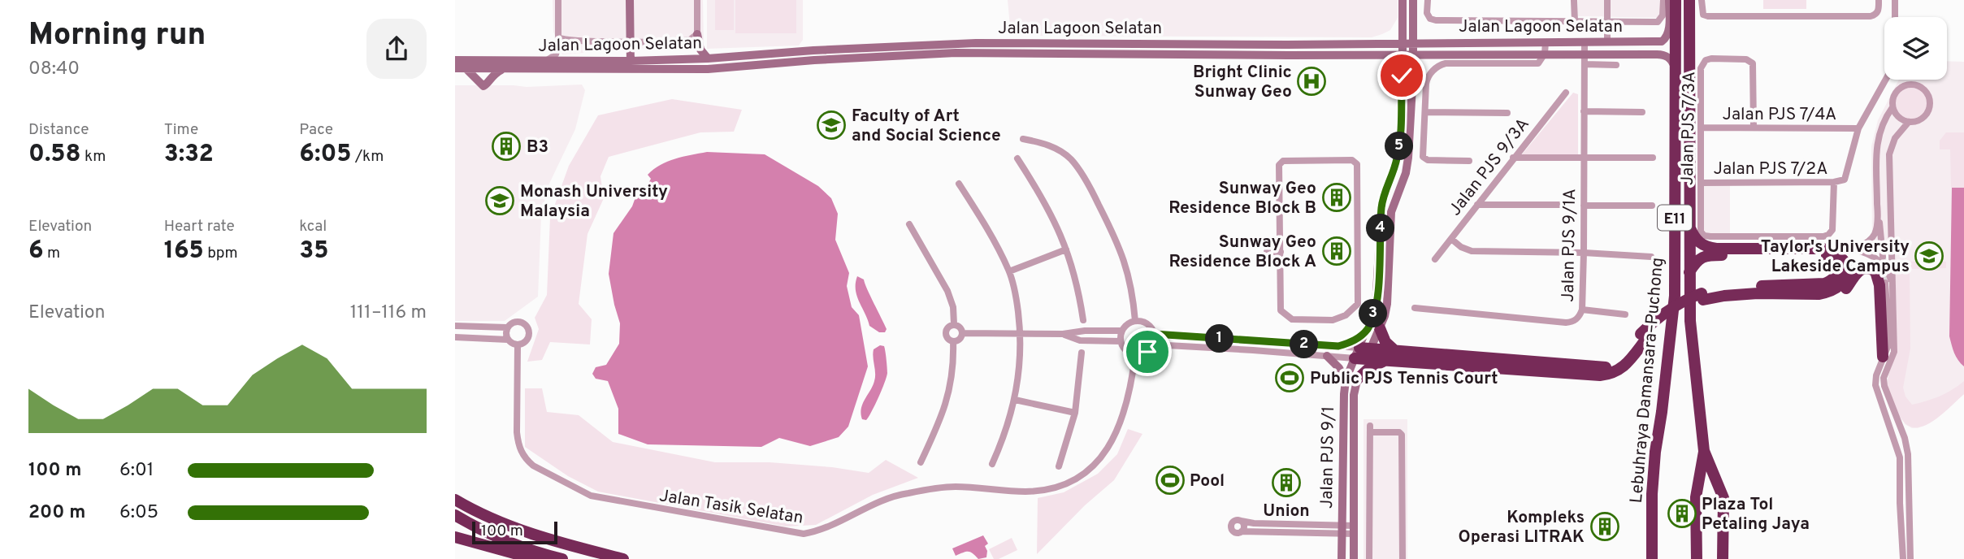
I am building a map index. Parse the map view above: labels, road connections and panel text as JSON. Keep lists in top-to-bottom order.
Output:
{
  "streets": {
    "highway": ["E11", "Lebuhraya Damansara–Puchong"],
    "main road": ["Jalan Lagoon Selatan", "Jalan PJS 9/1"],
    "street": [
      "Jalan PJS 7/4A",
      "Jalan PJS 7/3A",
      "Jalan PJS 9/3A",
      "Jalan PJS 7/2A",
      "Jalan PJS 9/1A",
      "Jalan Tasik Selatan"
    ]
  },
  "crossings": [
    ["Jalan Lagoon Selatan", "Jalan PJS 9/1A"],
    ["Jalan Lagoon Selatan", "Lebuhraya Damansara–Puchong"],
    ["Jalan PJS 7/4A", "Jalan PJS 7/3A"],
    ["Jalan PJS 7/3A", "Jalan PJS 7/2A"]
  ],
  "places": {
    "hospital": ["Bright Clinic Sunway Geo"],
    "school or university": ["Faculty of Art and Social Science", "Monash University Malaysia", "Taylor's University Lakeside Campus"],
    "building": [
      "B3",
      "Sunway Geo Residence Block B",
      "Sunway Geo Residence Block A",
      "Union",
      "Plaza Tol Petaling Jaya",
      "Kompleks Operasi LITRAK"
    ],
    "sports": ["Public PJS Tennis Court", "Pool"]
  },
  "scale_bar": "100 m",
  "page": {
    "heading": ["Morning run", "08:40"],
    "stats": [
      ["Distance", "0.58 km"],
      ["Time", "3:32"],
      ["Pace", "6:05 /km"],
      ["Elevation", "6 m"],
      ["Heart rate", "165 bpm"],
      ["kcal", "35"]
    ],
    "pins": [
      "5",
      "4",
      "3",
      "1",
      "2"
    ],
    "chart": ["Elevation", "111–116 m"],
    "list": [
      {
        "name": "100 m",
        "note": "6:01"
      },
      {
        "name": "200 m",
        "note": "6:05"
      }
    ],
    "scale": "100 m"
  }
}
